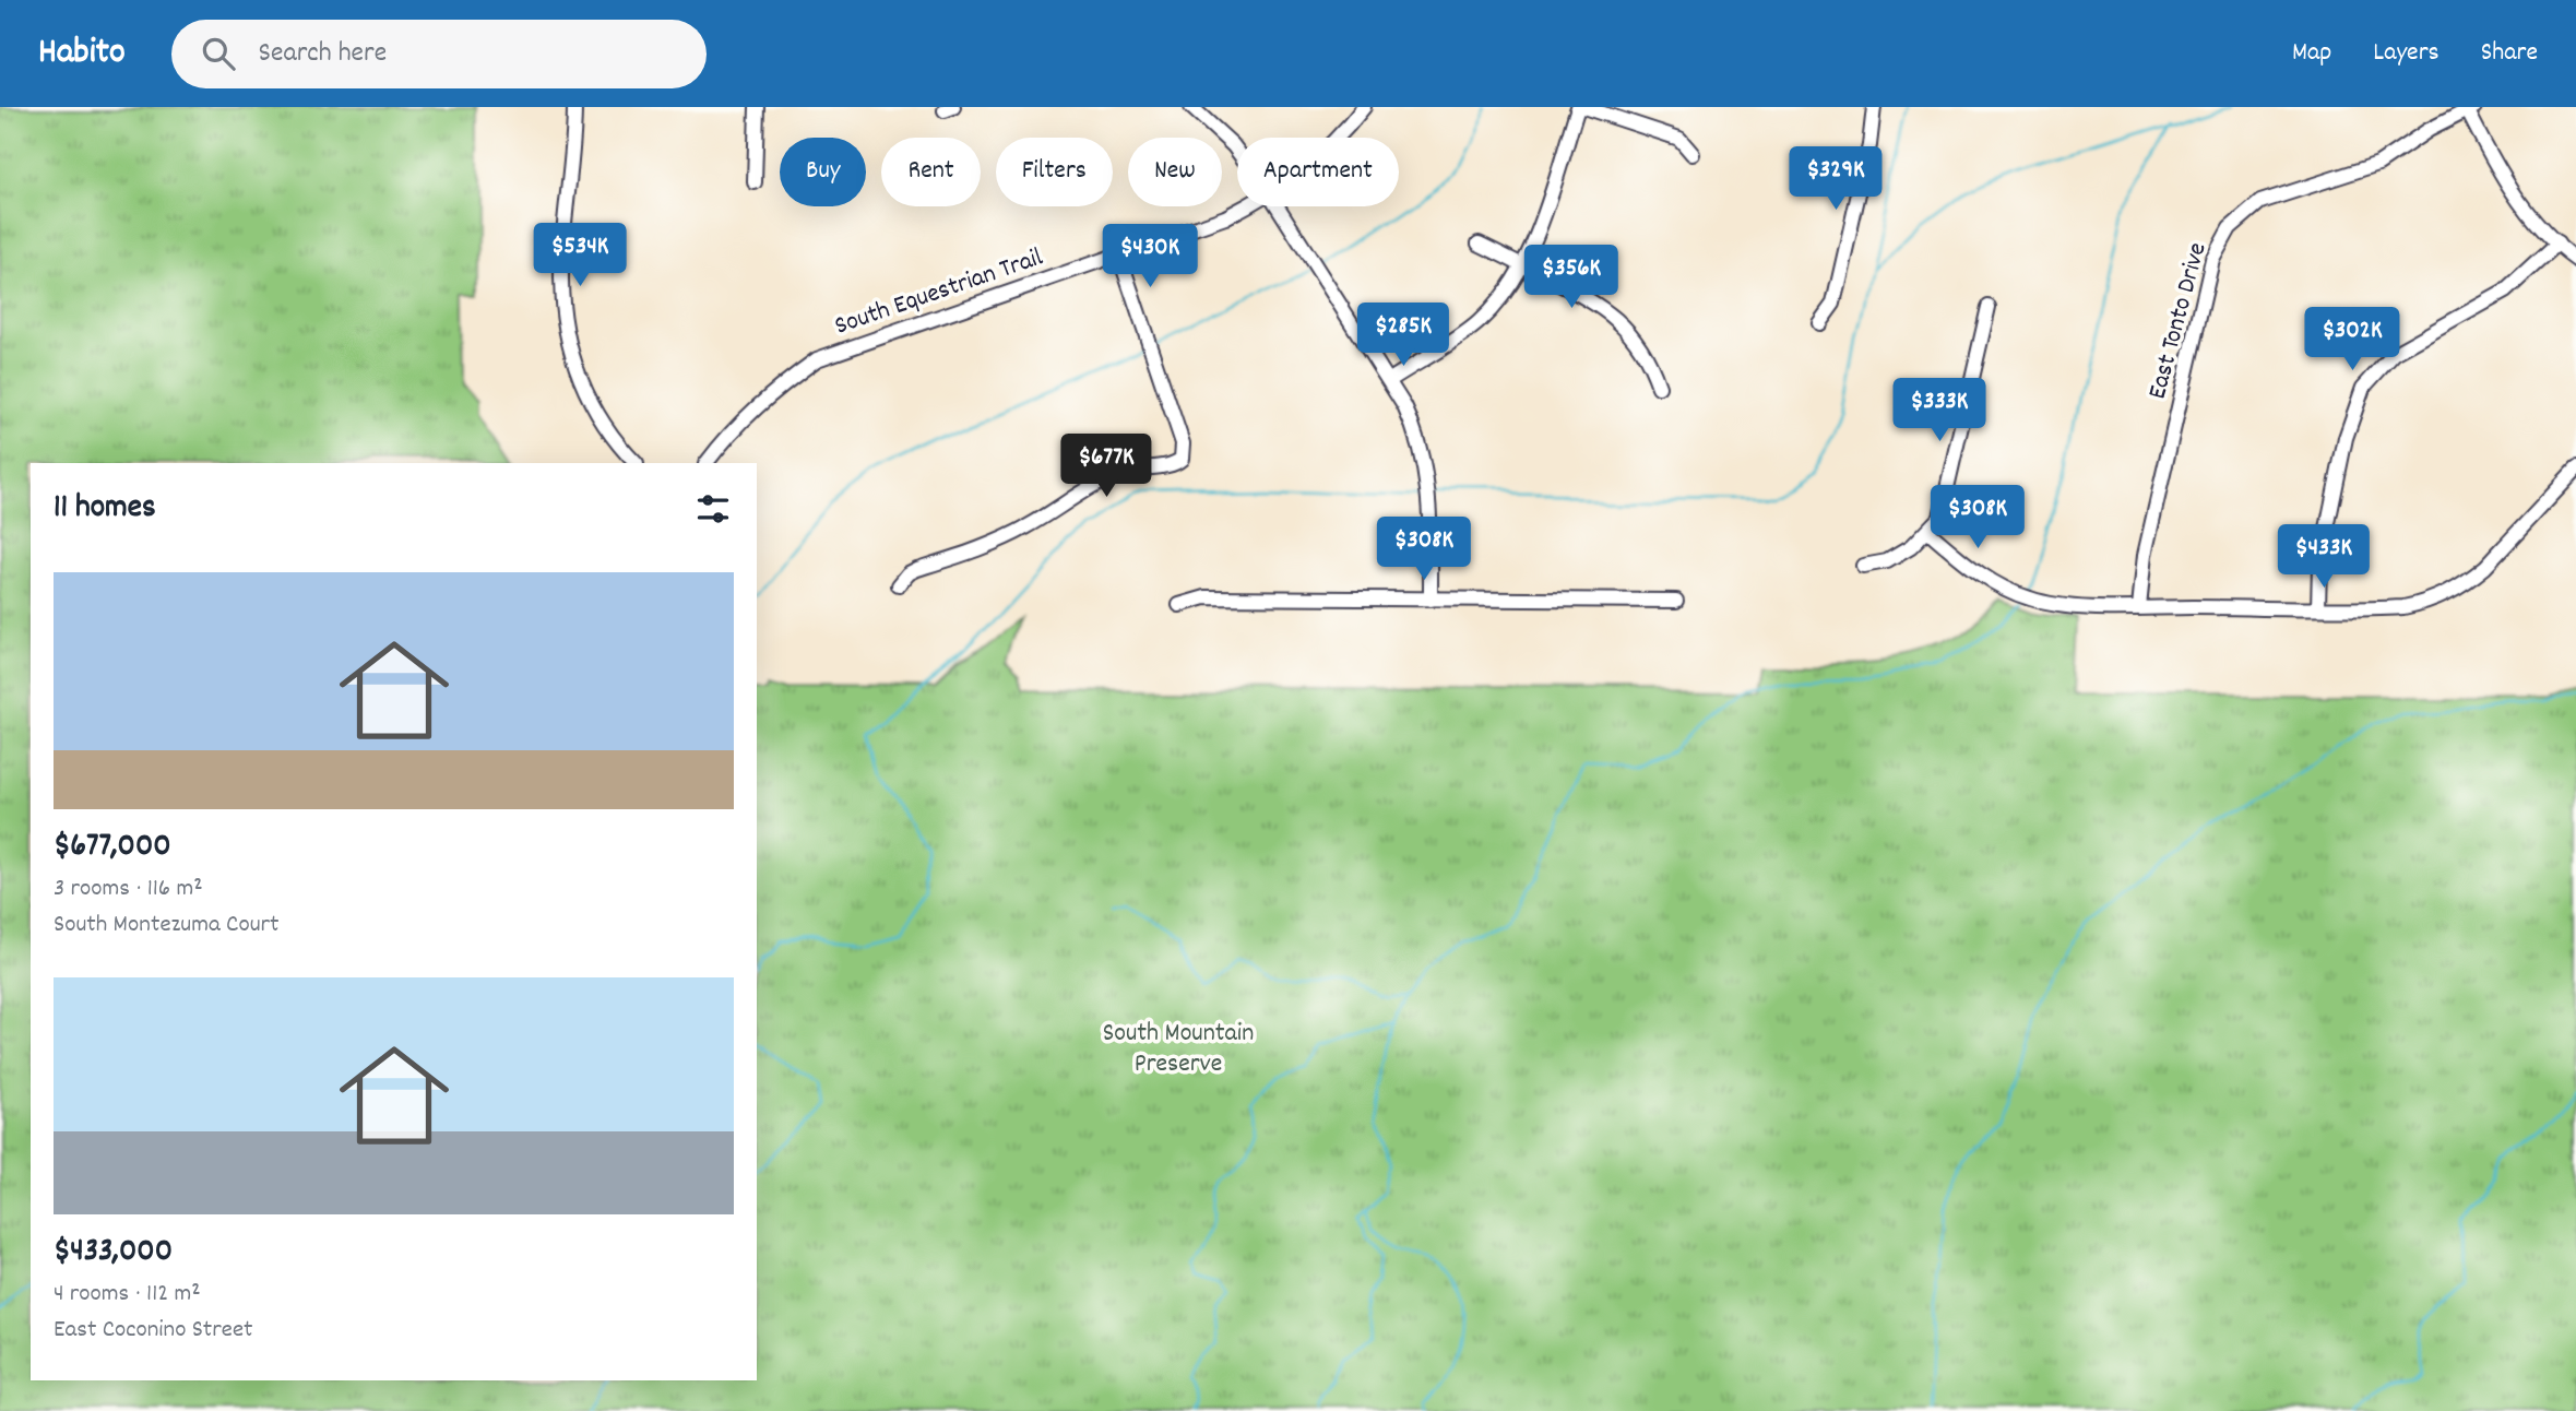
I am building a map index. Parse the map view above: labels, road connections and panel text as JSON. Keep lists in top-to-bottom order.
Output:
{
  "streets": {
    "street": ["South Equestrian Trail", "East Tonto Drive"]
  },
  "parks": ["South Mountain Preserve"],
  "page": {
    "header": "Habito",
    "search": "Search here",
    "nav": ["Map", "Layers", "Share"],
    "chip": [
      "Buy",
      "Rent",
      "Filters",
      "New",
      "Apartment"
    ],
    "price": [
      "$329K",
      "$534K",
      "$430K",
      "$356K",
      "$285K",
      "$302K",
      "$333K",
      "$677K",
      "$308K",
      "$308K",
      "$433K"
    ],
    "heading": "11 homes",
    "list": [
      {
        "name": "$677,000",
        "note": "3 rooms · 116 m² · South Montezuma Court"
      },
      {
        "name": "$433,000",
        "note": "4 rooms · 112 m² · East Coconino Street"
      }
    ]
  }
}
